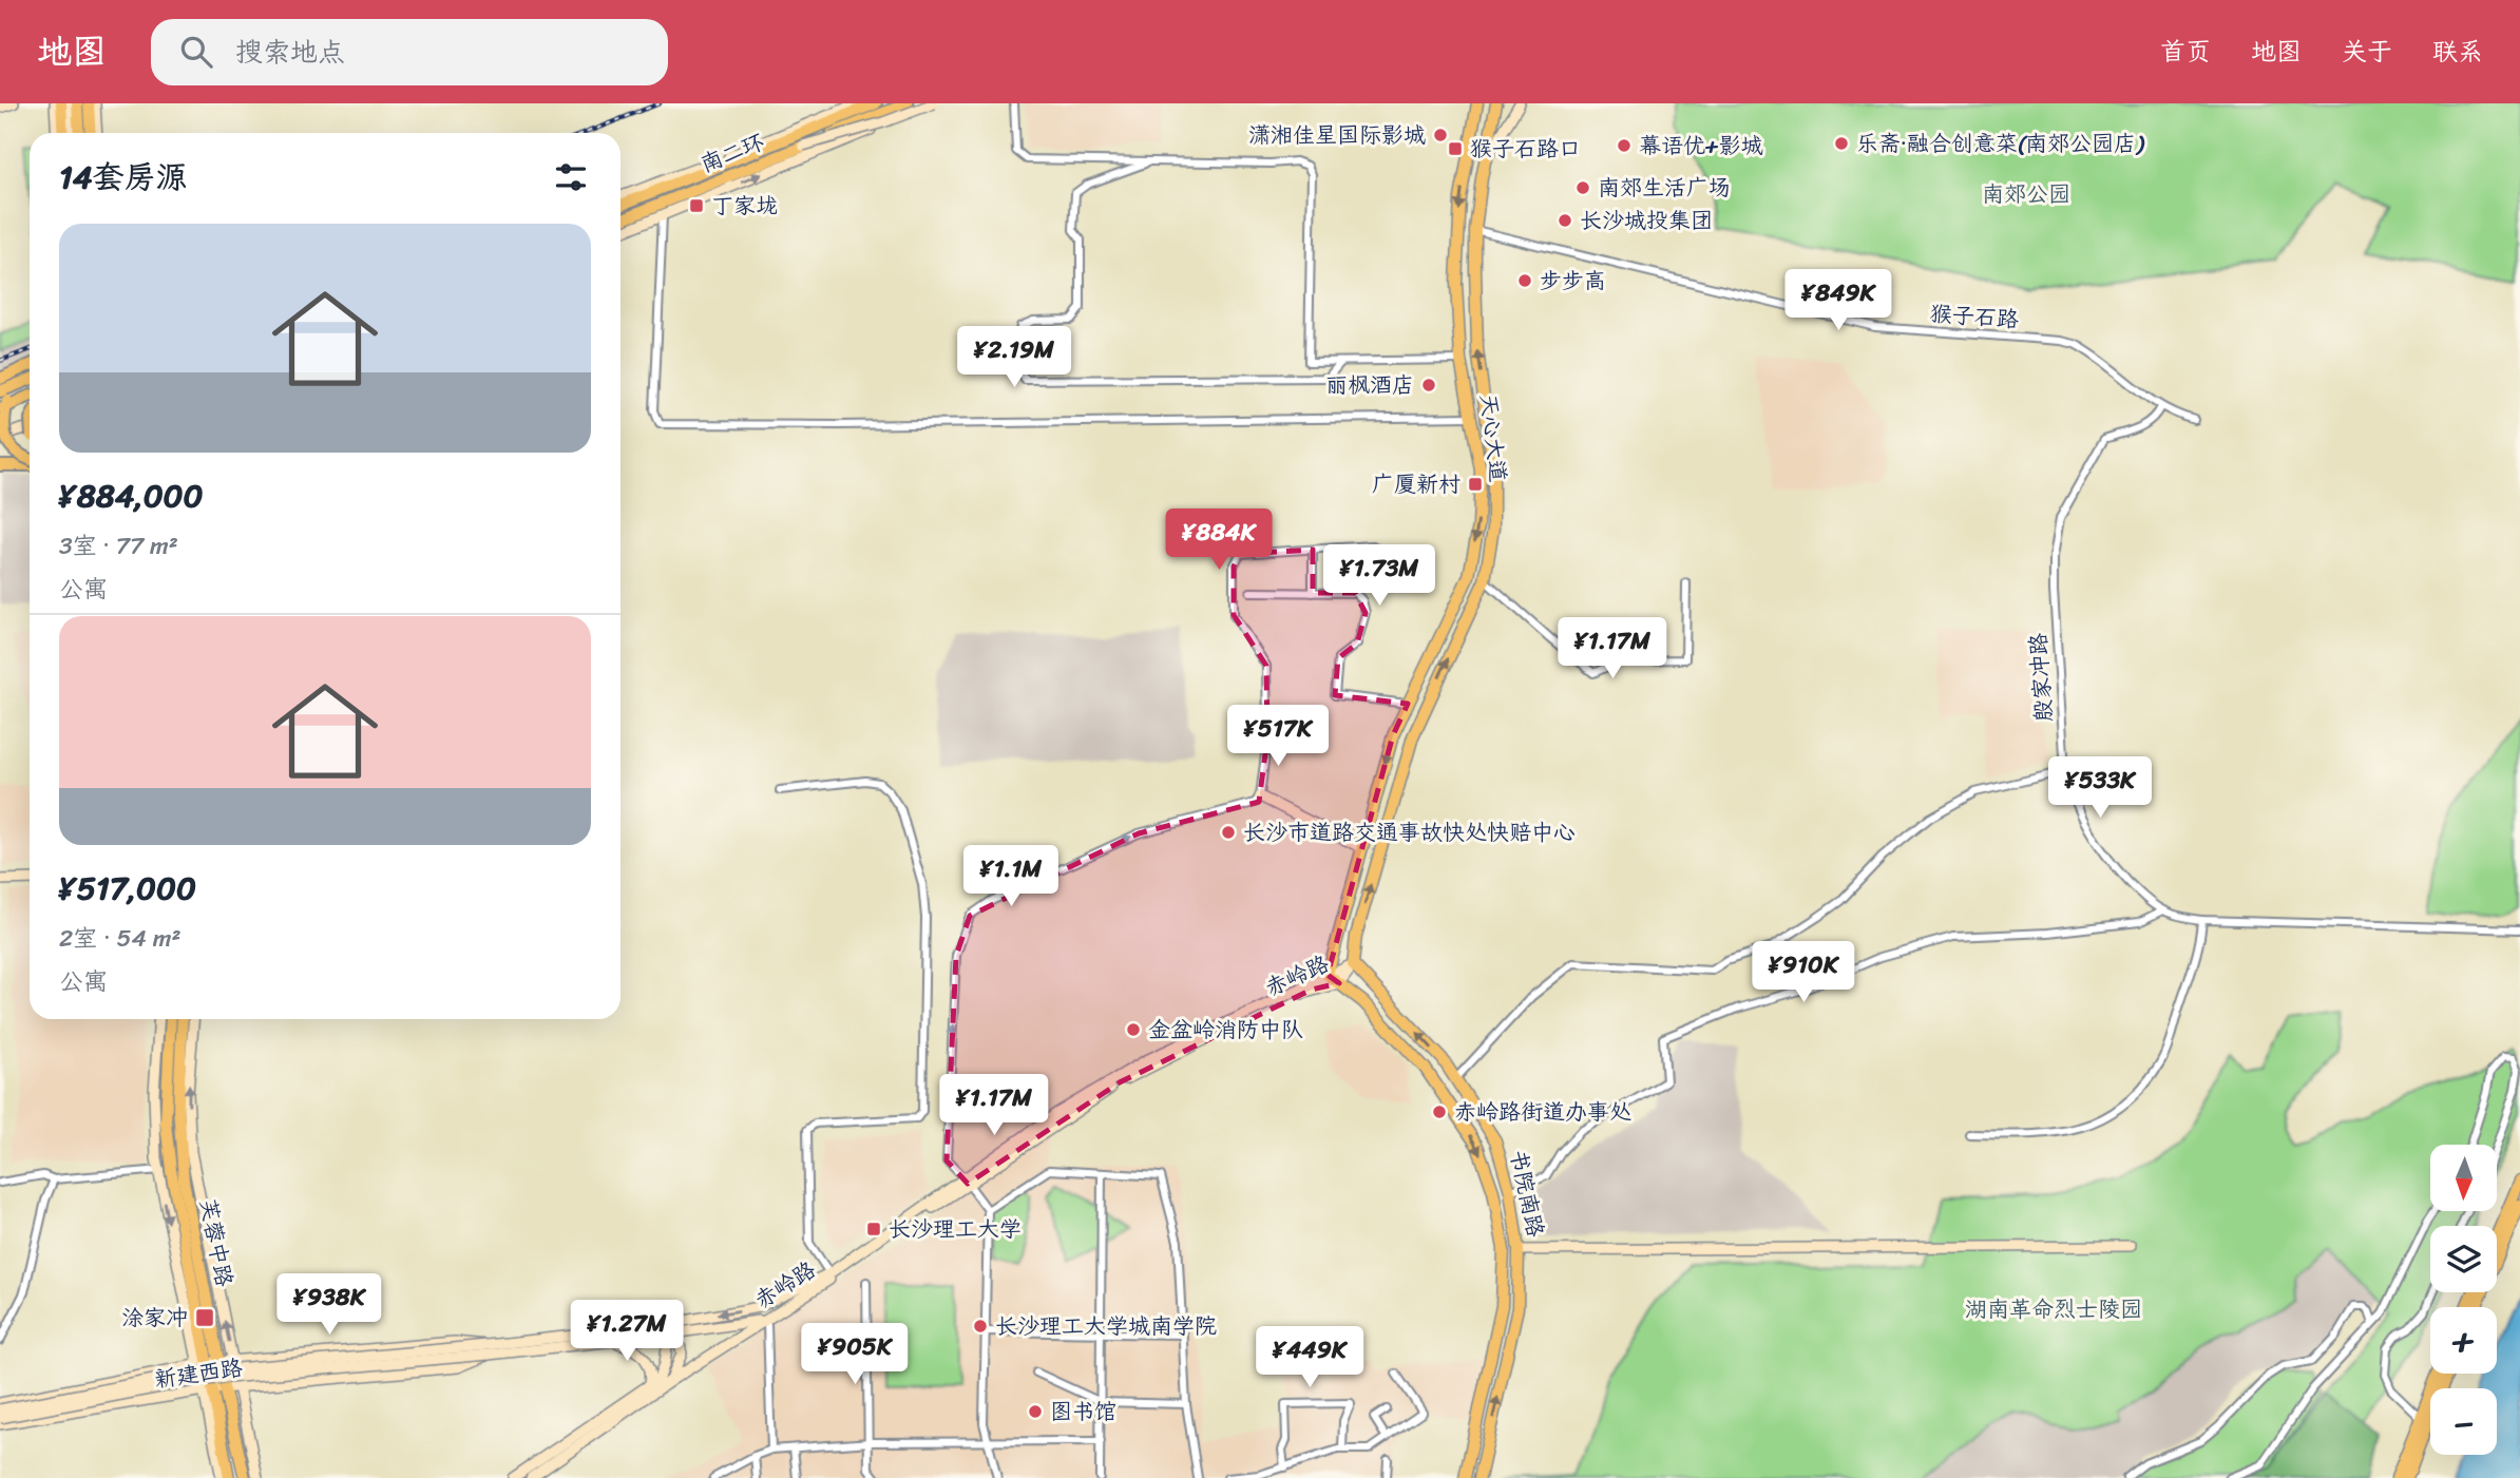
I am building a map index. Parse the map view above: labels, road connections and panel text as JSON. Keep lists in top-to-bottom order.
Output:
{
  "streets": {
    "highway": ["南二环"],
    "main road": [
      "天心大道",
      "赤岭路",
      "书院南路",
      "芙蓉中路",
      "新建西路"
    ],
    "street": ["猴子石路", "殷家冲路"]
  },
  "crossings": [
    ["猴子石路", "天心大道"],
    ["猴子石路", "殷家冲路"],
    ["天心大道", "赤岭路"],
    ["天心大道", "书院南路"],
    ["赤岭路", "书院南路"],
    ["赤岭路", "新建西路"],
    ["芙蓉中路", "新建西路"]
  ],
  "parks": ["南郊公园", "湖南革命烈士陵园"],
  "places": {
    "other": [
      "潇湘佳星国际影城",
      "乐斋·融合创意菜(南郊公园店)",
      "幕语优+影城",
      "南郊生活广场",
      "长沙城投集团",
      "步步高",
      "丽枫酒店",
      "长沙市道路交通事故快处快赔中心",
      "金盆岭消防中队",
      "赤岭路街道办事处",
      "长沙理工大学城南学院",
      "图书馆"
    ],
    "transit": [
      "猴子石路口",
      "丁家垅",
      "广厦新村",
      "长沙理工大学",
      "涂家冲"
    ]
  },
  "north": "bottom",
  "page": {
    "header": "地图",
    "search": "搜索地点",
    "nav": [
      "首页",
      "地图",
      "关于",
      "联系"
    ],
    "heading": "14套房源",
    "list": [
      {
        "name": "¥884,000",
        "note": "3室 · 77 m² · 公寓"
      },
      {
        "name": "¥517,000",
        "note": "2室 · 54 m² · 公寓"
      }
    ],
    "price": [
      "¥849K",
      "¥2.19M",
      "¥884K",
      "¥1.73M",
      "¥1.17M",
      "¥517K",
      "¥533K",
      "¥1.1M",
      "¥910K",
      "¥1.17M",
      "¥938K",
      "¥1.27M",
      "¥905K",
      "¥449K"
    ],
    "map_buttons": ["+", "−"]
  }
}
